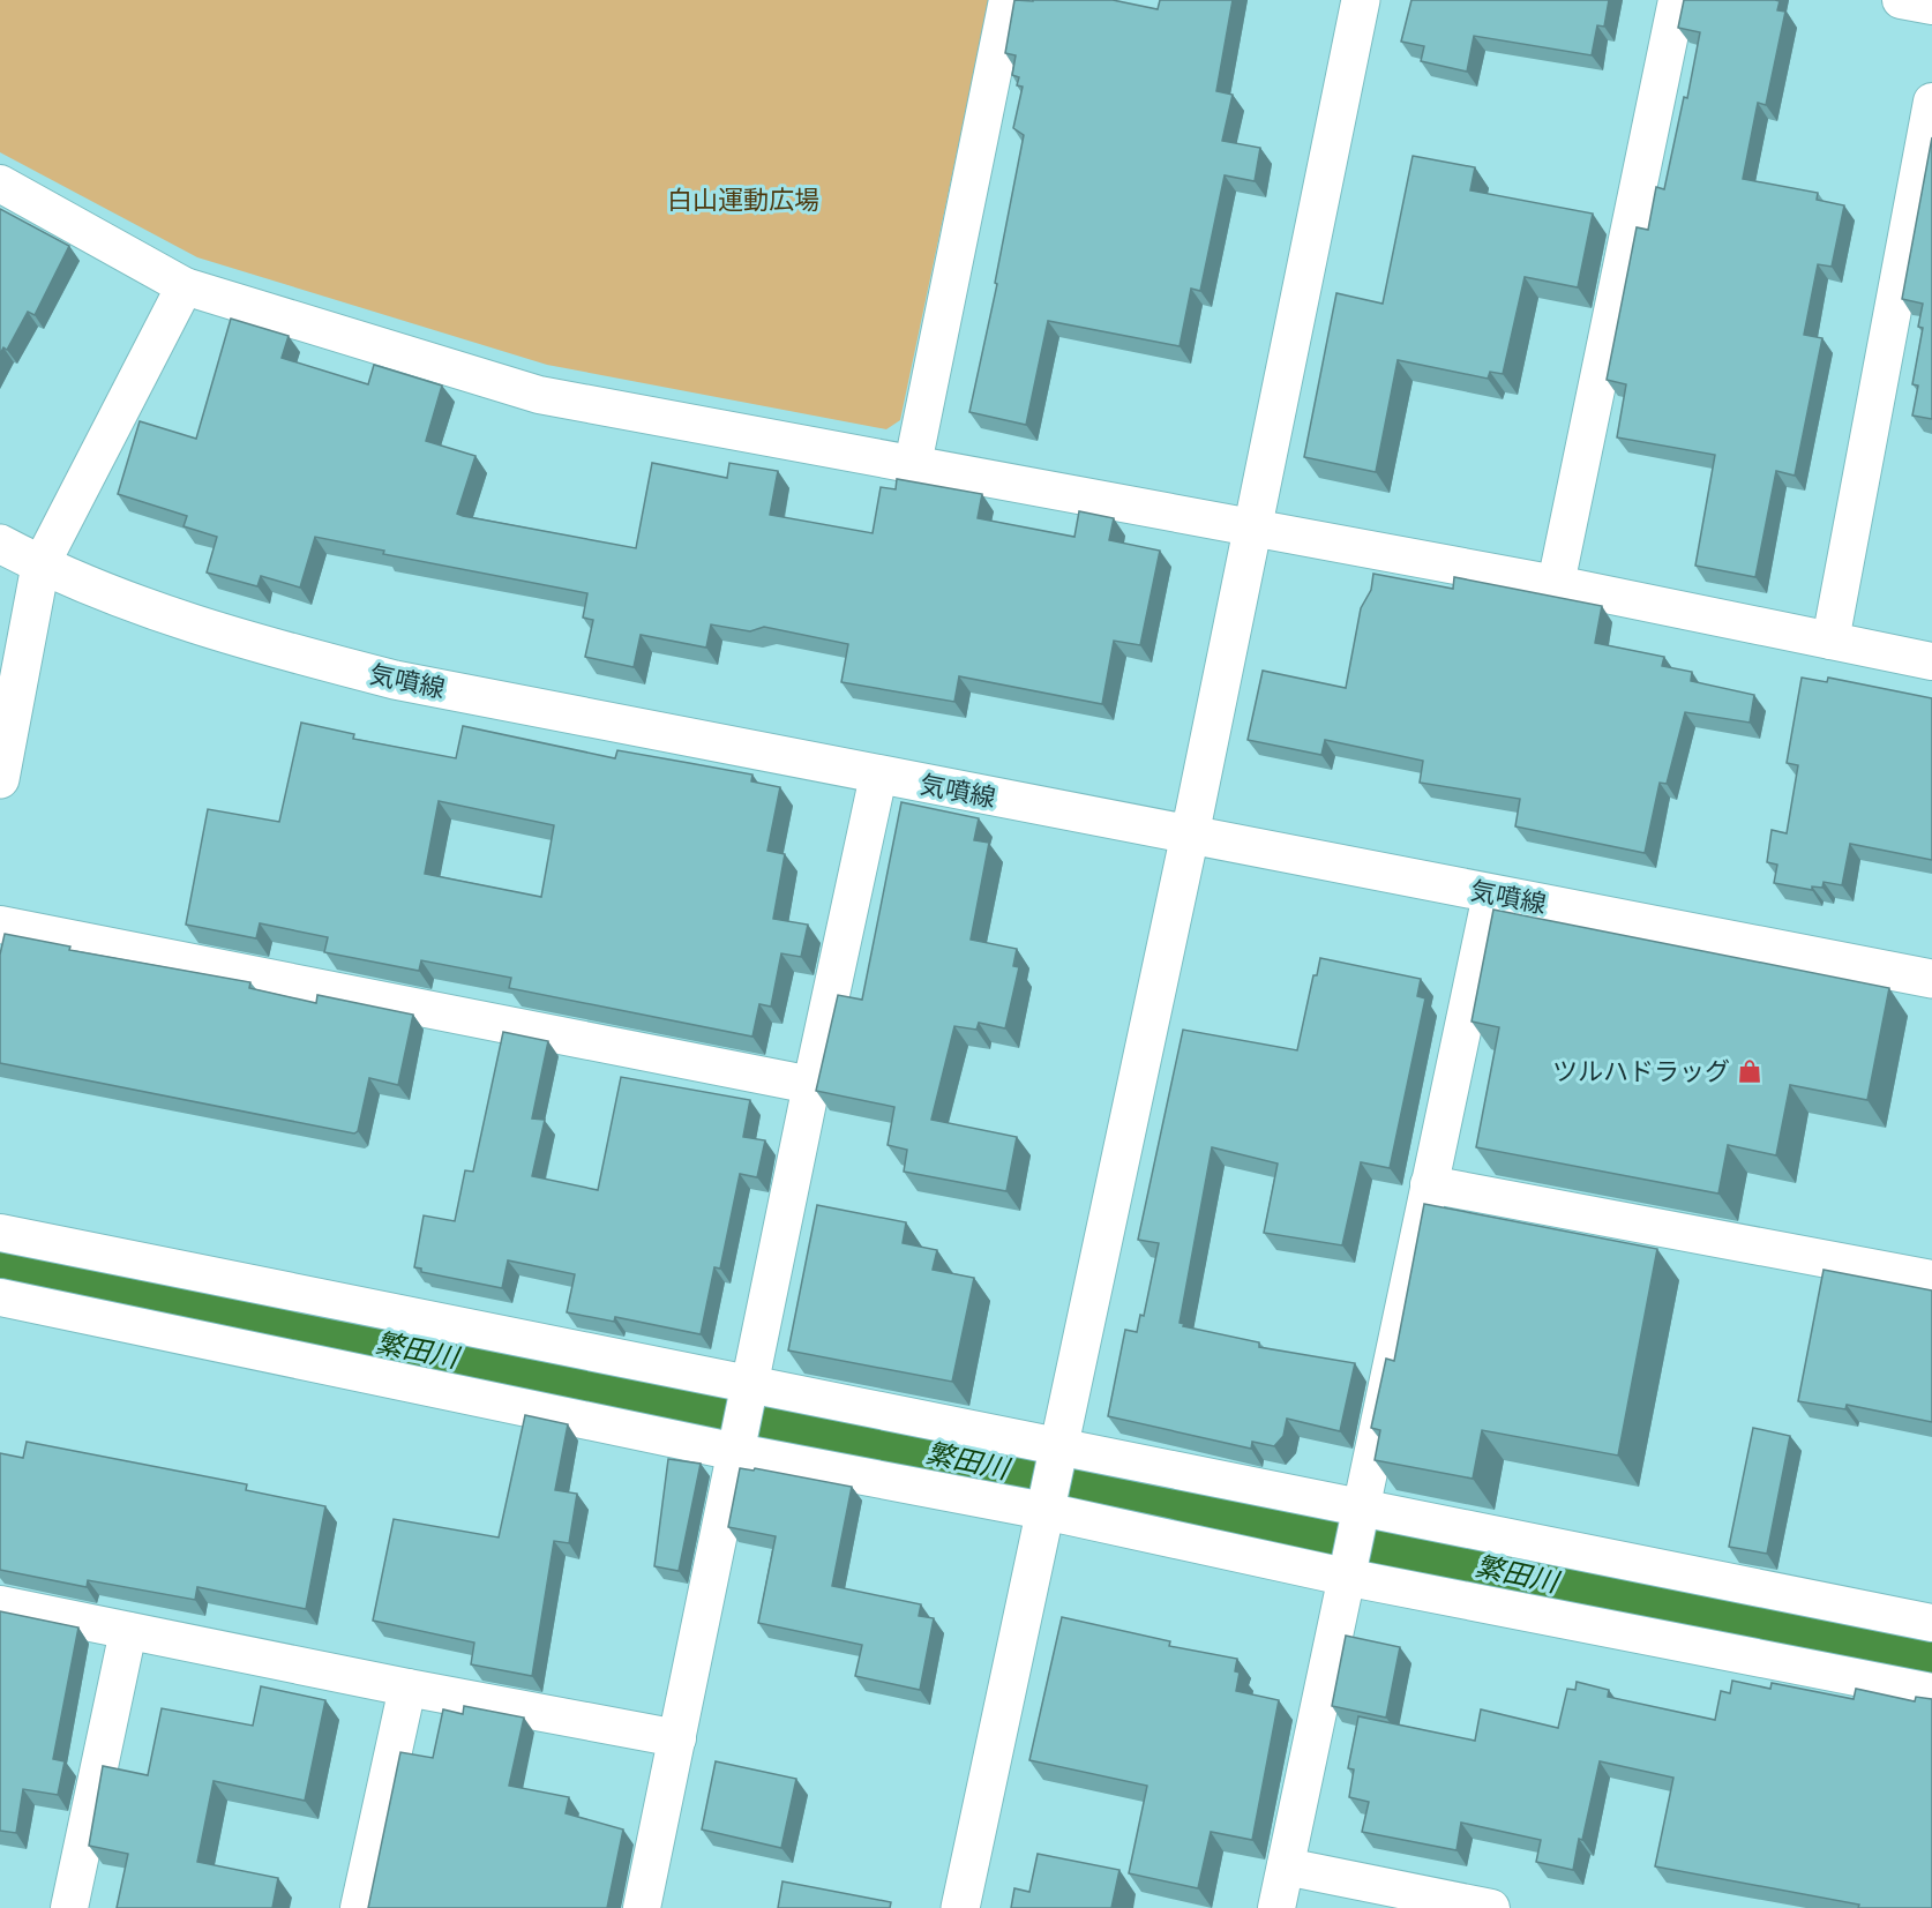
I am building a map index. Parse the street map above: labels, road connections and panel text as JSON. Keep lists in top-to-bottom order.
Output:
{
  "streets": {
    "street": ["気噴線"]
  },
  "water": ["繁田川"],
  "parks": ["白山運動広場"],
  "places": {
    "shop": ["ツルハドラッグ"]
  }
}
